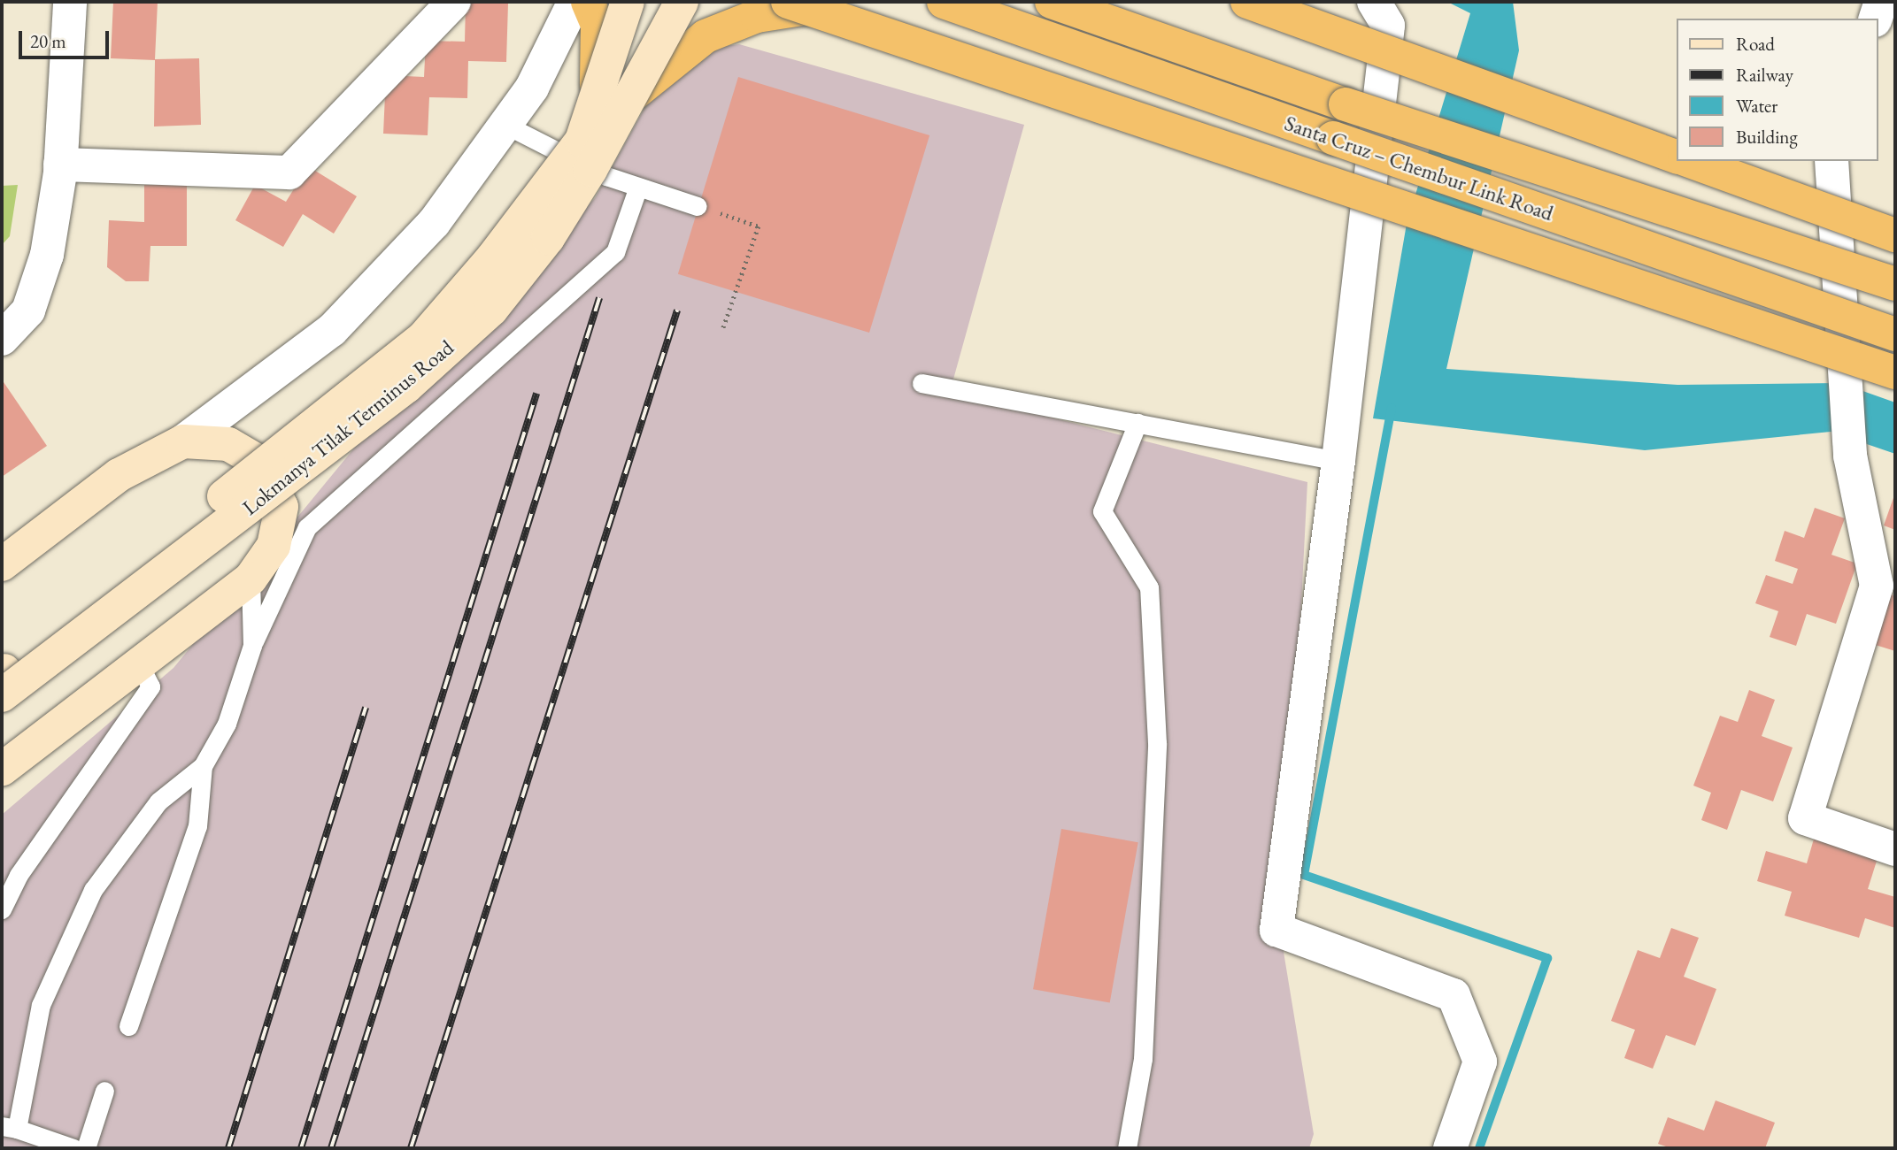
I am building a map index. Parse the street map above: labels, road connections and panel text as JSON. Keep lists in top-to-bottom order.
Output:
{
  "streets": {
    "highway": ["Santa Cruz – Chembur Link Road"],
    "street": ["Lokmanya Tilak Terminus Road"]
  },
  "legend": [
    "Road",
    "Railway",
    "Water",
    "Building"
  ],
  "scale_bar": "20 m"
}
